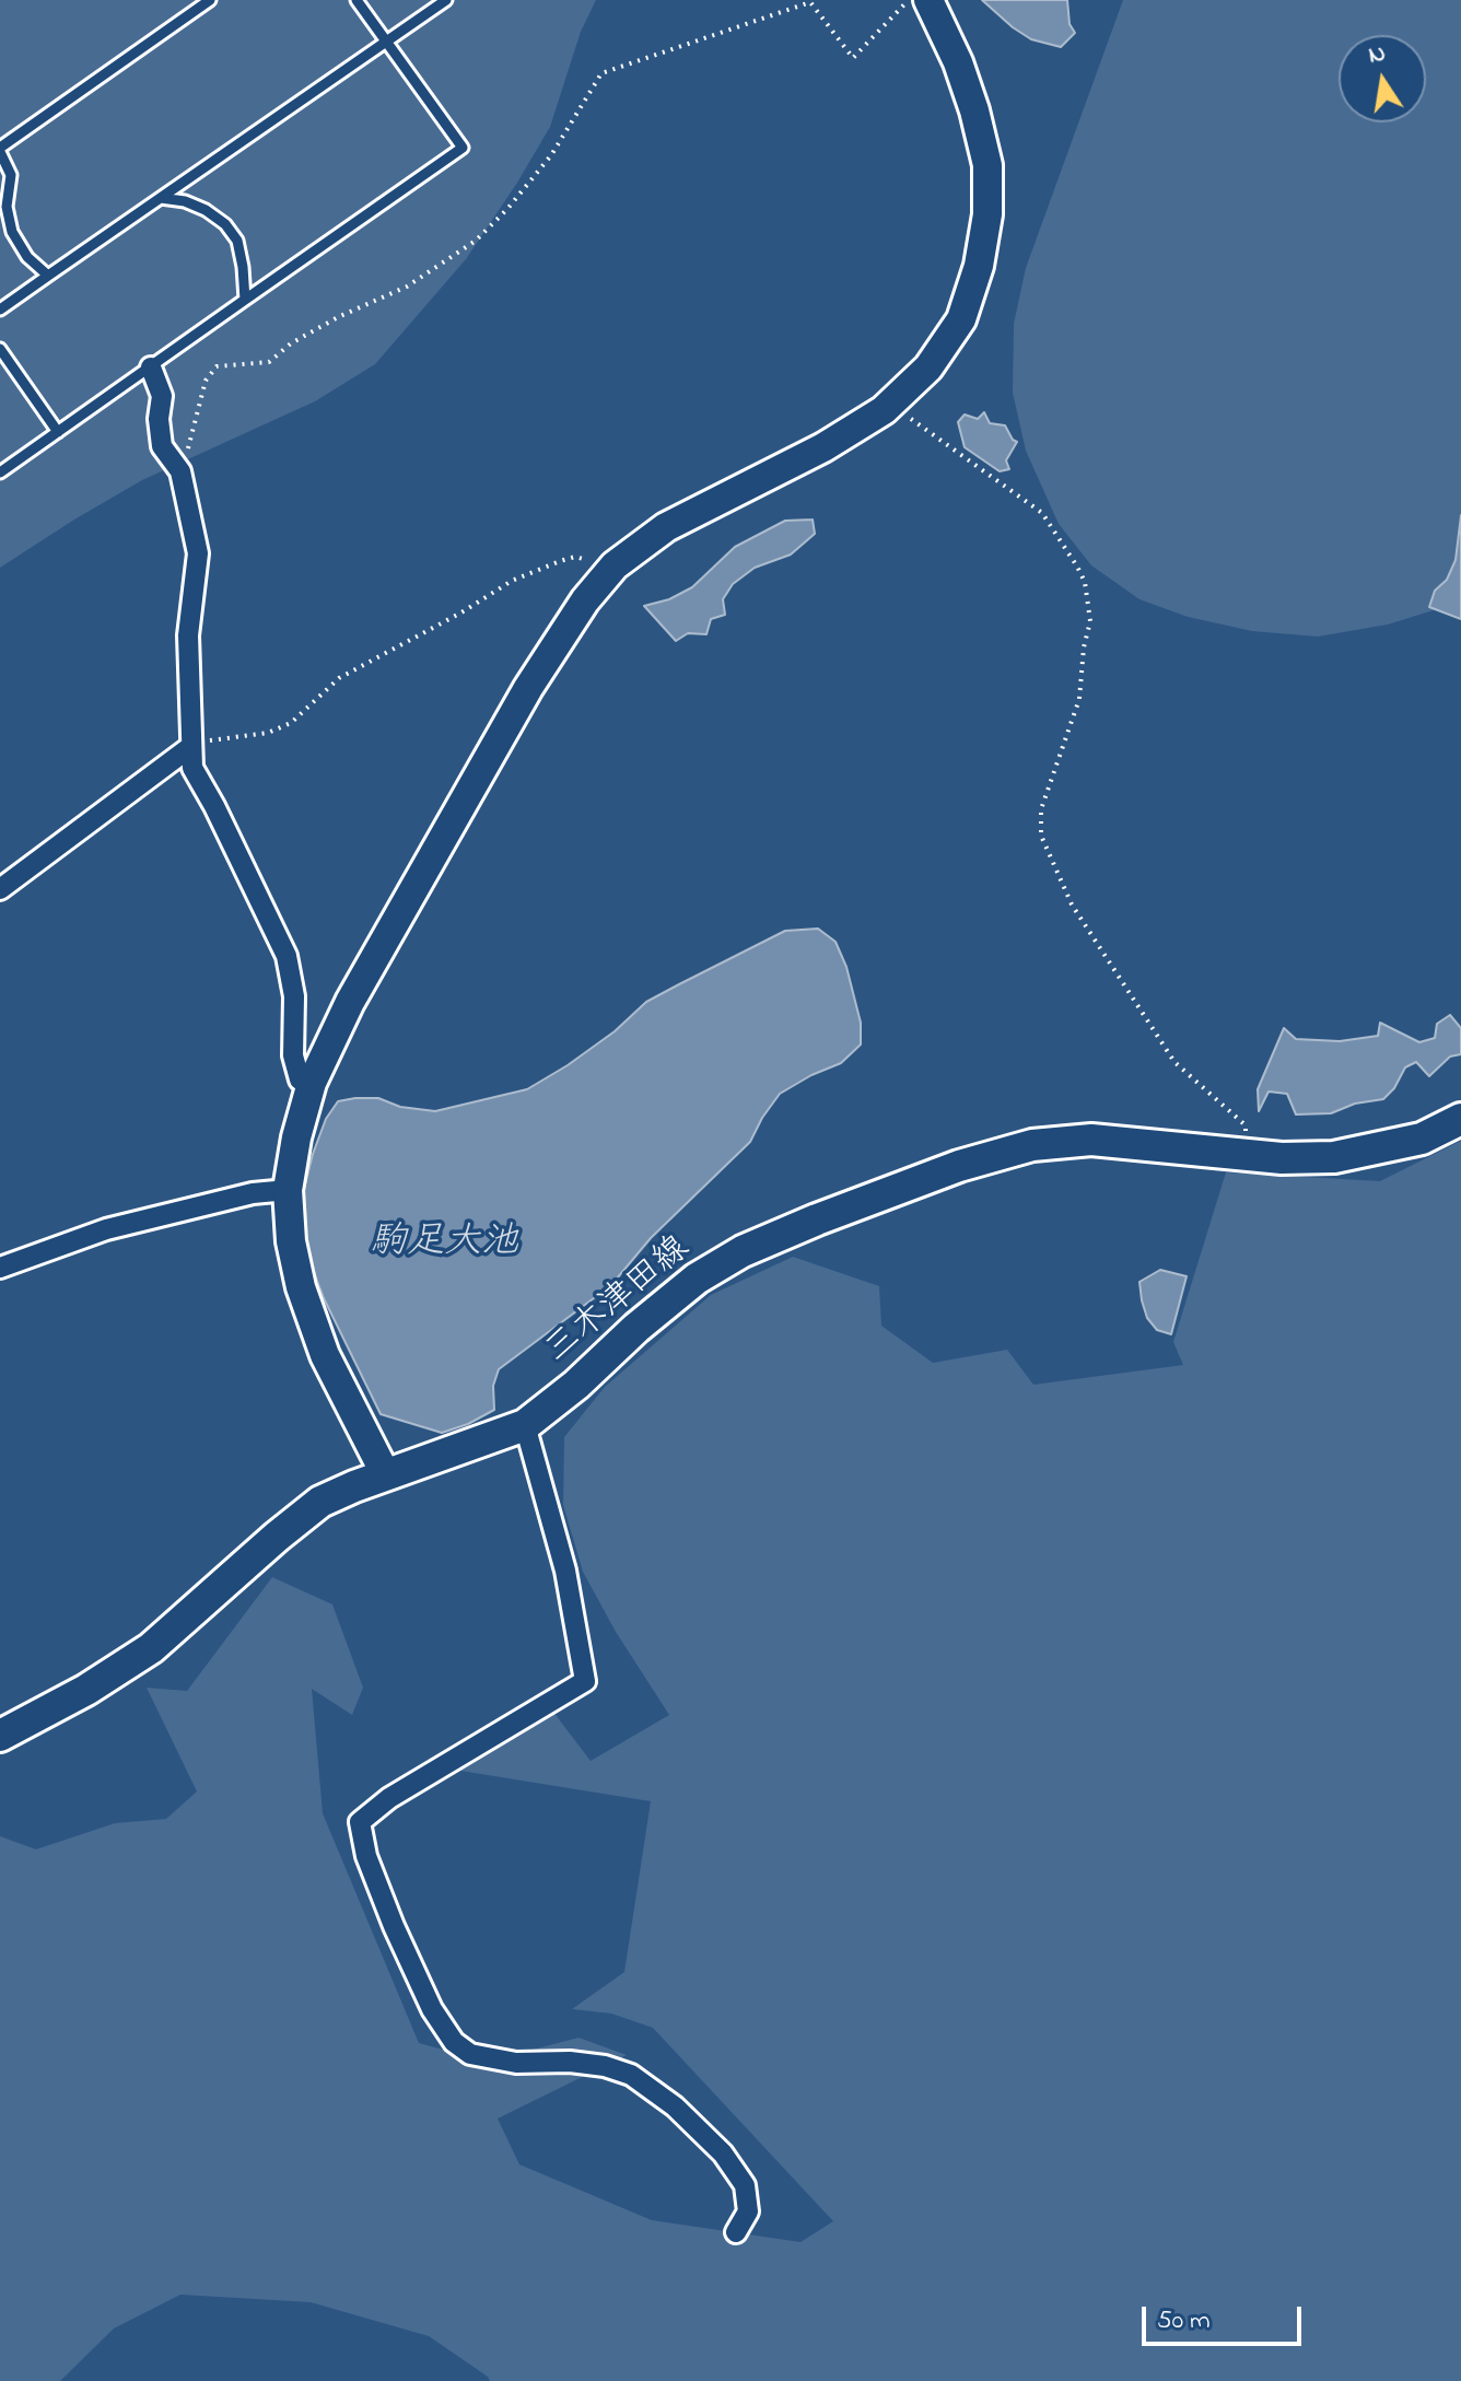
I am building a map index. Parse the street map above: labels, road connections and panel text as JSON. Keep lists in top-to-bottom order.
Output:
{
  "streets": {
    "main road": ["三木津田線"]
  },
  "water": ["駒足大池"],
  "scale_bar": "50 m",
  "north": "top"
}
